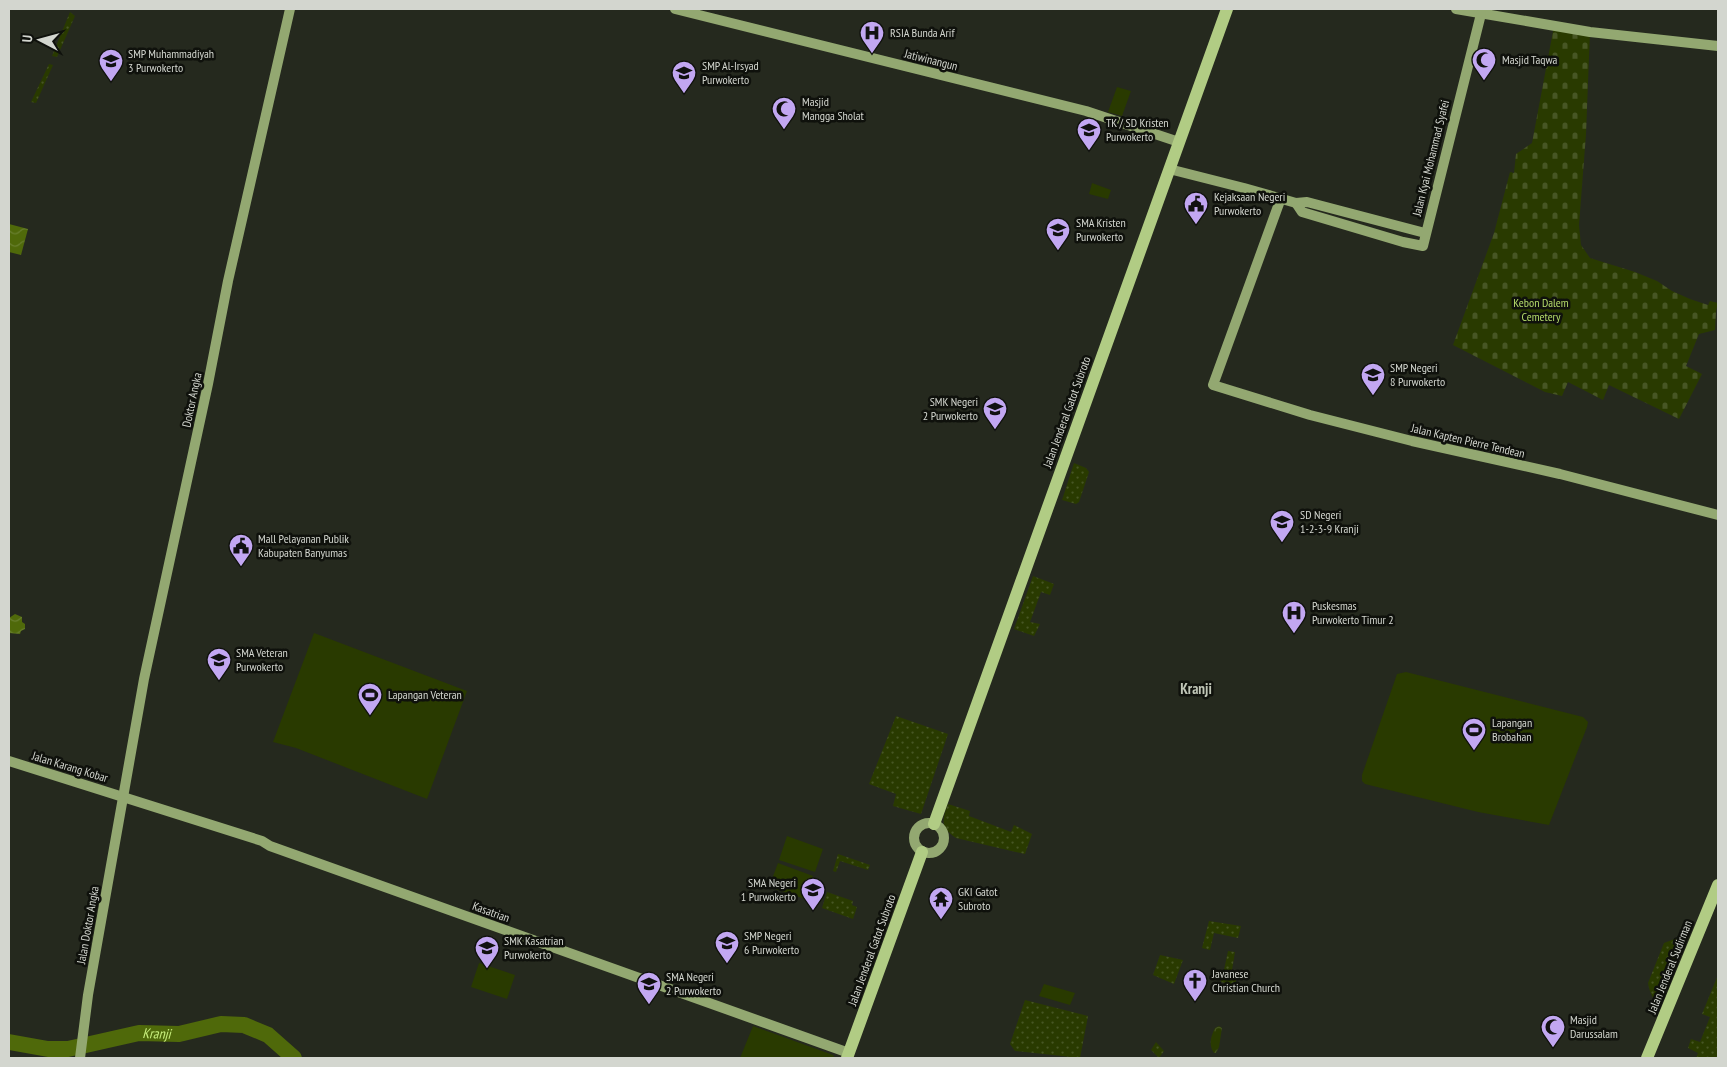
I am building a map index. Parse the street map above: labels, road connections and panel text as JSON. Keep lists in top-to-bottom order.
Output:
{
  "streets": {
    "main road": ["Jalan Jenderal Gatot Subroto", "Jalan Jenderal Sudirman"],
    "street": [
      "Jatiwinangun",
      "Jalan Kyai Mohammad Syafei",
      "Doktor Angka",
      "Jalan Kapten Pierre Tendean",
      "Jalan Karang Kobar",
      "Kasatrian",
      "Jalan Doktor Angka"
    ]
  },
  "crossings": [
    ["Jatiwinangun", "Jalan Jenderal Gatot Subroto"],
    ["Jalan Kyai Mohammad Syafei", "Jalan Jenderal Gatot Subroto"],
    ["Jalan Kyai Mohammad Syafei", "Jalan Kapten Pierre Tendean"],
    ["Doktor Angka", "Jalan Karang Kobar"],
    ["Doktor Angka", "Kasatrian"],
    ["Doktor Angka", "Jalan Doktor Angka"],
    ["Jalan Jenderal Gatot Subroto", "Kasatrian"],
    ["Jalan Karang Kobar", "Kasatrian"],
    ["Jalan Karang Kobar", "Jalan Doktor Angka"],
    ["Kasatrian", "Jalan Doktor Angka"]
  ],
  "districts": ["Kranji"],
  "water": ["Kranji"],
  "parks": ["Kebon Dalem Cemetery"],
  "places": {
    "hospital": ["RSIA Bunda Arif", "Puskesmas Purwokerto Timur 2"],
    "mosque": ["Masjid Taqwa", "Masjid Mangga Sholat", "Masjid Darussalam"],
    "school or university": [
      "SMP Muhammadiyah 3 Purwokerto",
      "SMP Al-Irsyad Purwokerto",
      "TK / SD Kristen Purwokerto",
      "SMA Kristen Purwokerto",
      "SMP Negeri 8 Purwokerto",
      "SMK Negeri 2 Purwokerto",
      "SD Negeri 1-2-3-9 Kranji",
      "SMA Veteran Purwokerto",
      "SMA Negeri 1 Purwokerto",
      "SMP Negeri 6 Purwokerto",
      "SMK Kasatrian Purwokerto",
      "SMA Negeri 2 Purwokerto"
    ],
    "public building": ["Kejaksaan Negeri Purwokerto", "Mall Pelayanan Publik Kabupaten Banyumas"],
    "sports": ["Lapangan Veteran", "Lapangan Brobahan"],
    "temple": ["GKI Gatot Subroto"],
    "church": ["Javanese Christian Church"]
  },
  "north": "left"
}
